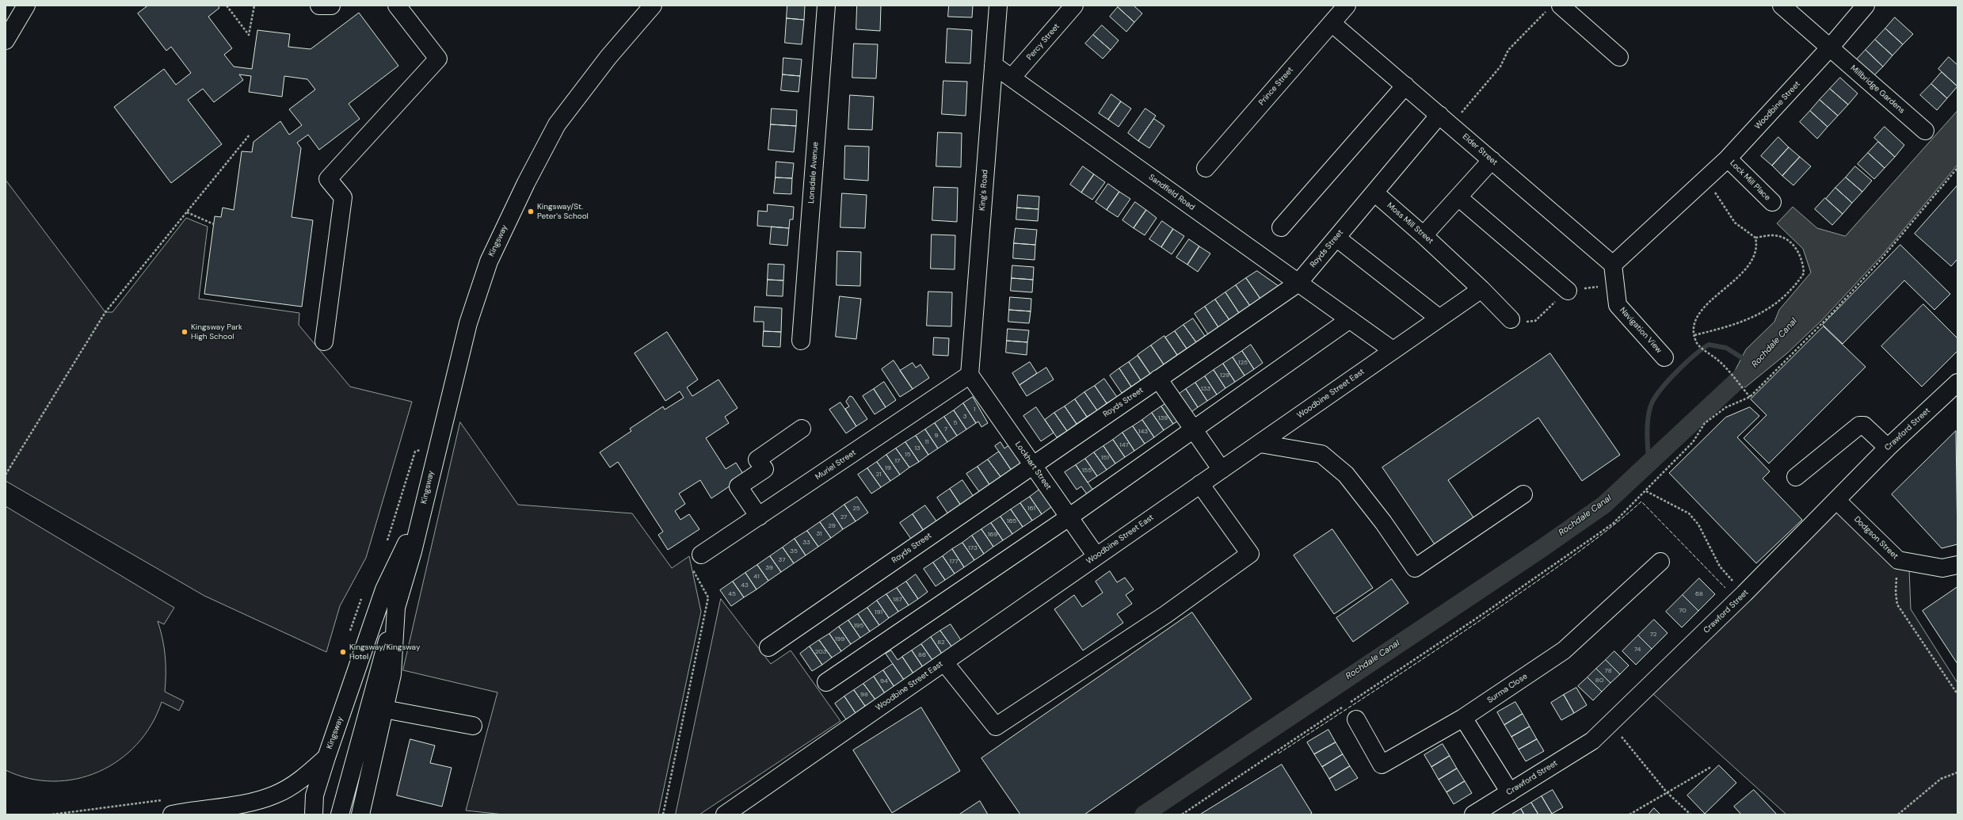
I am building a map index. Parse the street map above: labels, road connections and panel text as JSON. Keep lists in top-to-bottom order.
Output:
{
  "streets": {
    "main road": [
      "Percy Street",
      "Prince Street",
      "Millbridge Gardens",
      "Woodbine Street",
      "Elder Street",
      "Lonsdale Avenue",
      "Lock Mill Place",
      "King's Road",
      "Sandfield Road",
      "Moss Mill Street",
      "Kingsway",
      "Royds Street",
      "Navigation View",
      "Woodbine Street East",
      "Crawford Street",
      "Muriel Street",
      "Lockhart Street",
      "Dodgson Street",
      "Surma Close"
    ]
  },
  "crossings": [
    ["Percy Street", "Sandfield Road"],
    ["Prince Street", "Elder Street"],
    ["Millbridge Gardens", "Woodbine Street"],
    ["Woodbine Street", "Elder Street"],
    ["Woodbine Street", "Lock Mill Place"],
    ["Woodbine Street", "Navigation View"],
    ["Elder Street", "Royds Street"],
    ["Elder Street", "Navigation View"],
    ["King's Road", "Sandfield Road"],
    ["King's Road", "Muriel Street"],
    ["King's Road", "Lockhart Street"],
    ["Sandfield Road", "Royds Street"],
    ["Sandfield Road", "Woodbine Street East"],
    ["Moss Mill Street", "Royds Street"],
    ["Moss Mill Street", "Woodbine Street East"],
    ["Royds Street", "Lockhart Street"],
    ["Woodbine Street East", "Lockhart Street"],
    ["Crawford Street", "Dodgson Street"],
    ["Muriel Street", "Lockhart Street"]
  ],
  "water": ["Rochdale Canal"],
  "places": ["Kingsway/St. Peter's School", "Kingsway Park High School", "Kingsway/Kingsway Hotel"],
  "house_numbers": [
    "125",
    "129",
    "133",
    "1",
    "3",
    "139",
    "5",
    "7",
    "143",
    "9",
    "11",
    "147",
    "13",
    "15",
    "151",
    "17",
    "19",
    "155",
    "21",
    "25",
    "161",
    "27",
    "165",
    "29",
    "31",
    "169",
    "33",
    "173",
    "35",
    "37",
    "177",
    "39",
    "41",
    "43",
    "45",
    "68",
    "187",
    "70",
    "191",
    "195",
    "72",
    "199",
    "82",
    "74",
    "203",
    "86",
    "78",
    "80",
    "94",
    "98"
  ]
}
